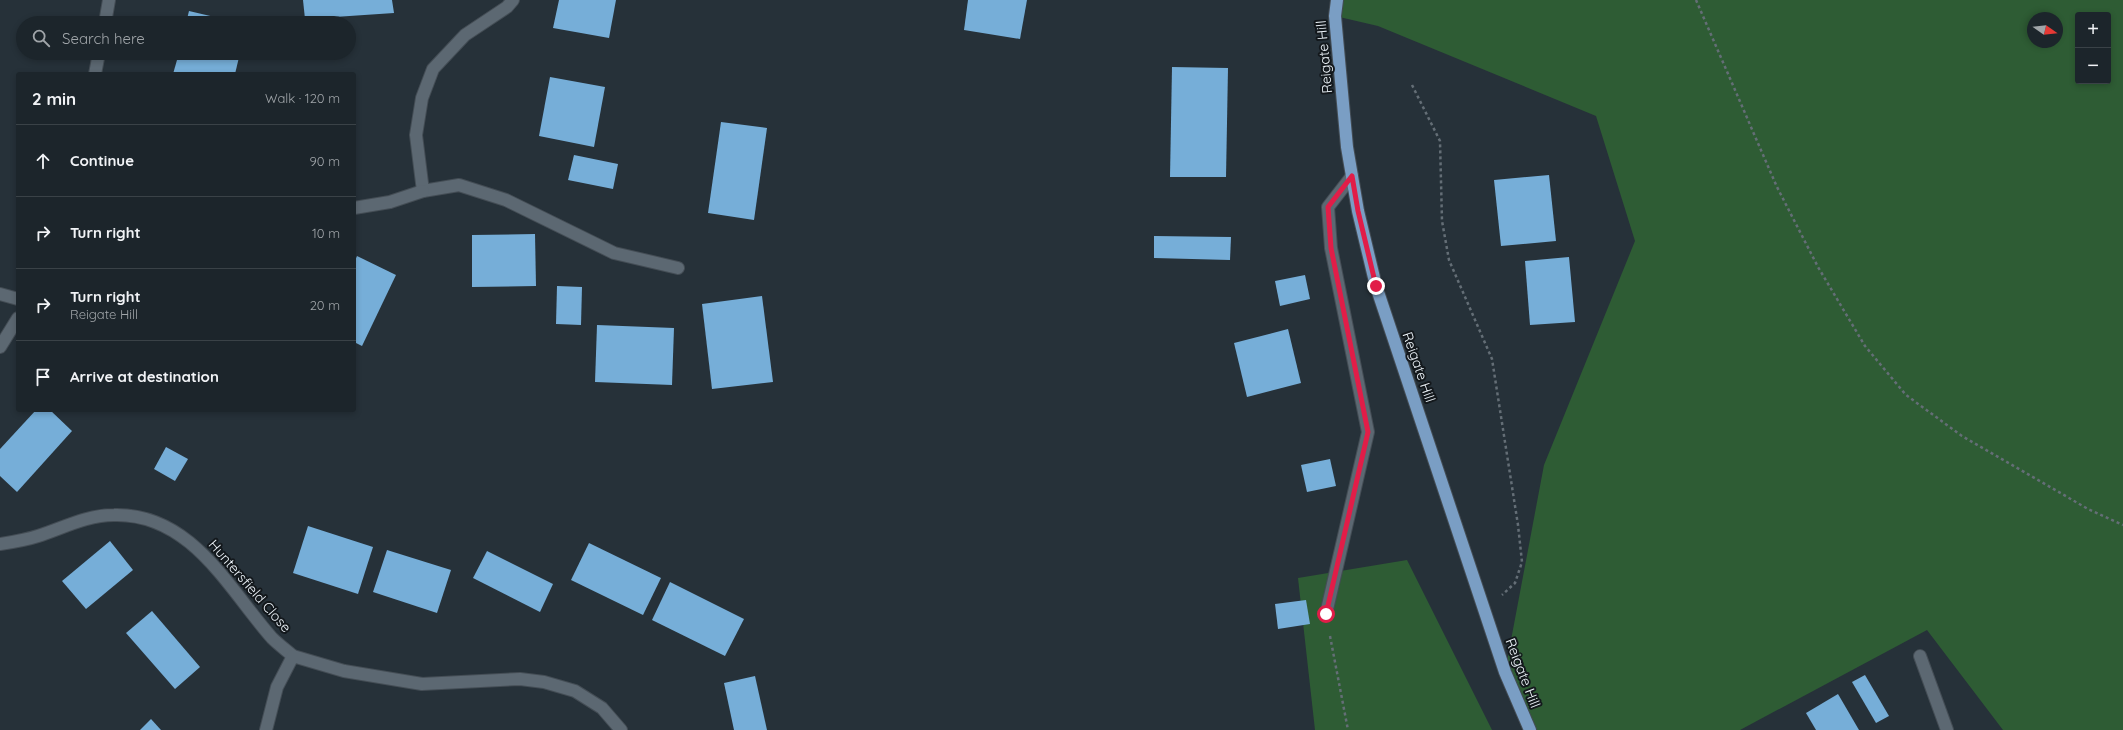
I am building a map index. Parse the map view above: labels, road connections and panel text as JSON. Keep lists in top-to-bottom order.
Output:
{
  "streets": {
    "main road": ["Reigate Hill"],
    "street": ["Huntersfield Close"]
  },
  "north": "right",
  "page": {
    "map_buttons": ["+", "−"],
    "search": "Search here",
    "heading": ["2 min", "Walk · 120 m"],
    "list": [
      ["Continue", "90 m"],
      ["Turn right", "10 m"],
      ["Turn right", "Reigate Hill", "20 m"],
      "Arrive at destination"
    ]
  }
}
